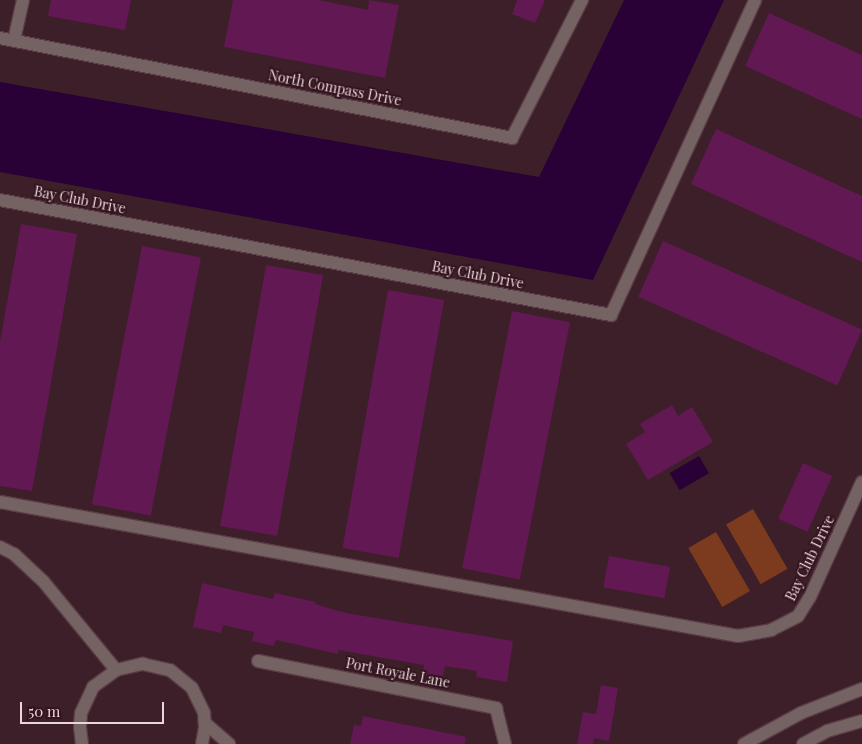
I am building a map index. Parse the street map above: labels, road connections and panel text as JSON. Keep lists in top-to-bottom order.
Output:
{
  "streets": {
    "street": ["North Compass Drive", "Bay Club Drive", "Port Royale Lane"]
  },
  "scale_bar": "50 m"
}
